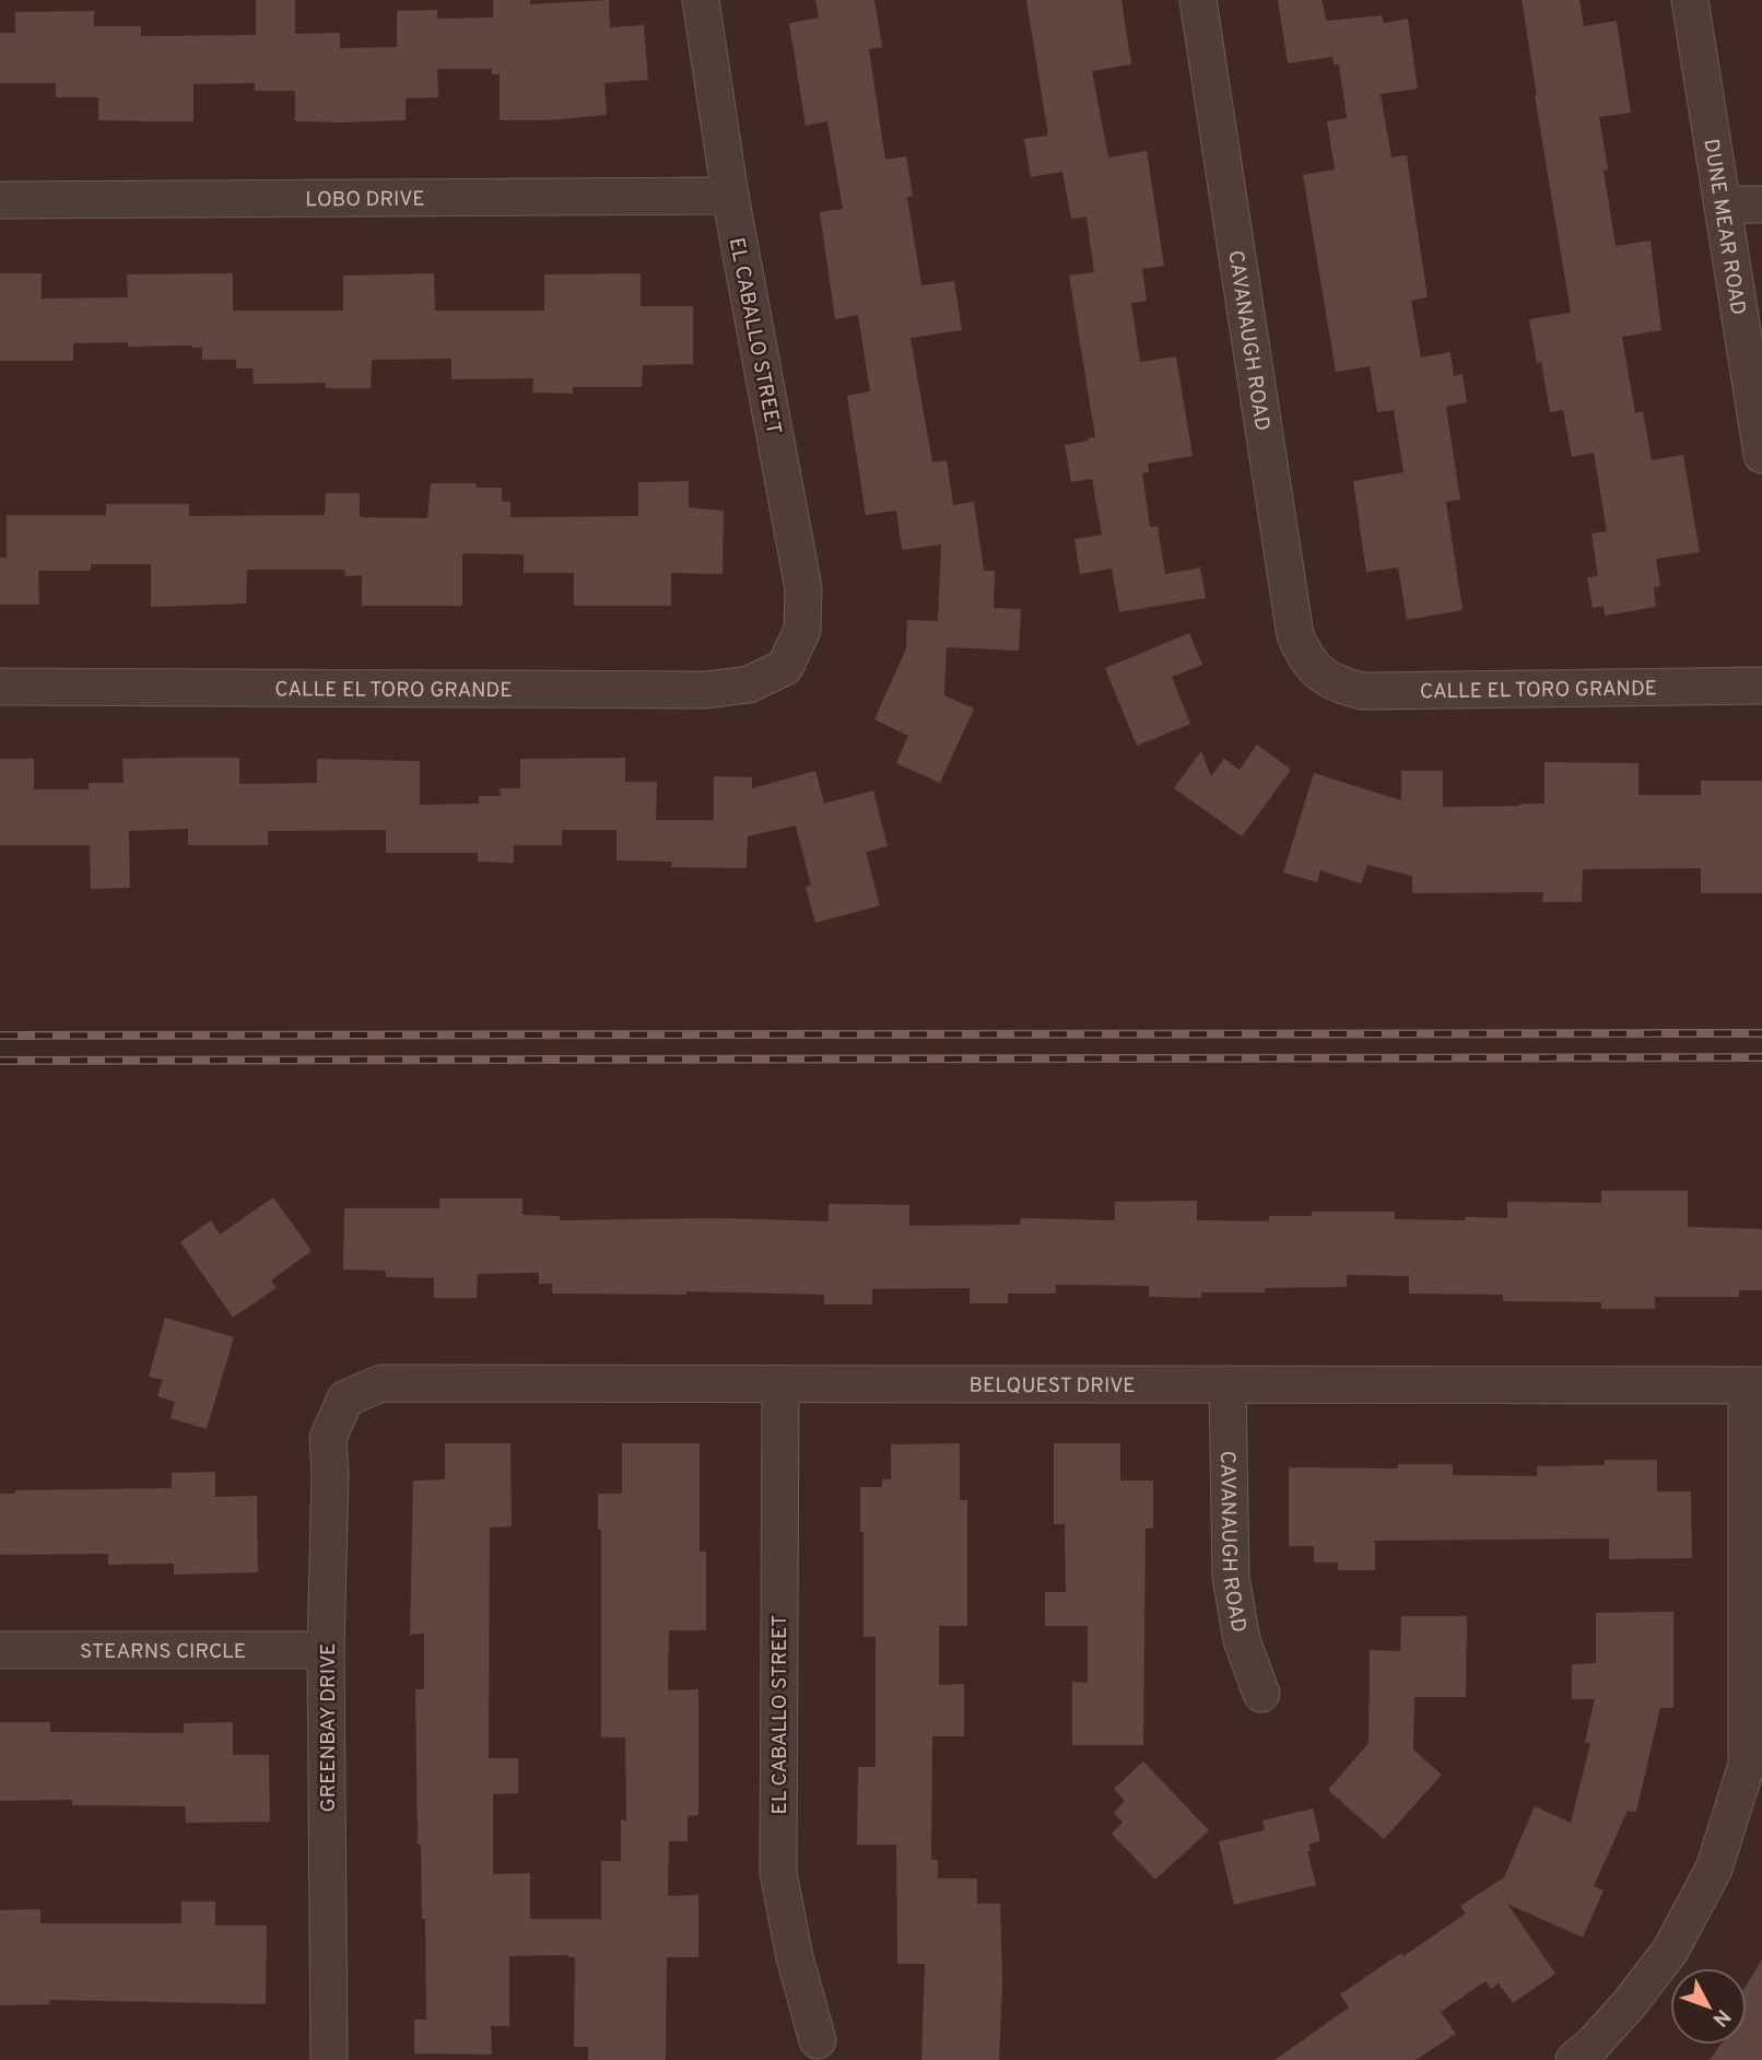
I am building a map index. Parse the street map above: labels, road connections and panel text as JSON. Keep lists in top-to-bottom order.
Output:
{
  "streets": {
    "street": [
      "LOBO DRIVE",
      "DUNE MEAR ROAD",
      "EL CABALLO STREET",
      "CAVANAUGH ROAD",
      "CALLE EL TORO GRANDE",
      "BELQUEST DRIVE",
      "STEARNS CIRCLE",
      "GREENBAY DRIVE"
    ]
  },
  "crossings": [
    ["LOBO DRIVE", "EL CABALLO STREET"],
    ["EL CABALLO STREET", "CALLE EL TORO GRANDE"],
    ["EL CABALLO STREET", "BELQUEST DRIVE"],
    ["CAVANAUGH ROAD", "CALLE EL TORO GRANDE"],
    ["CAVANAUGH ROAD", "BELQUEST DRIVE"],
    ["BELQUEST DRIVE", "GREENBAY DRIVE"],
    ["STEARNS CIRCLE", "GREENBAY DRIVE"]
  ],
  "north": "bottom right"
}
